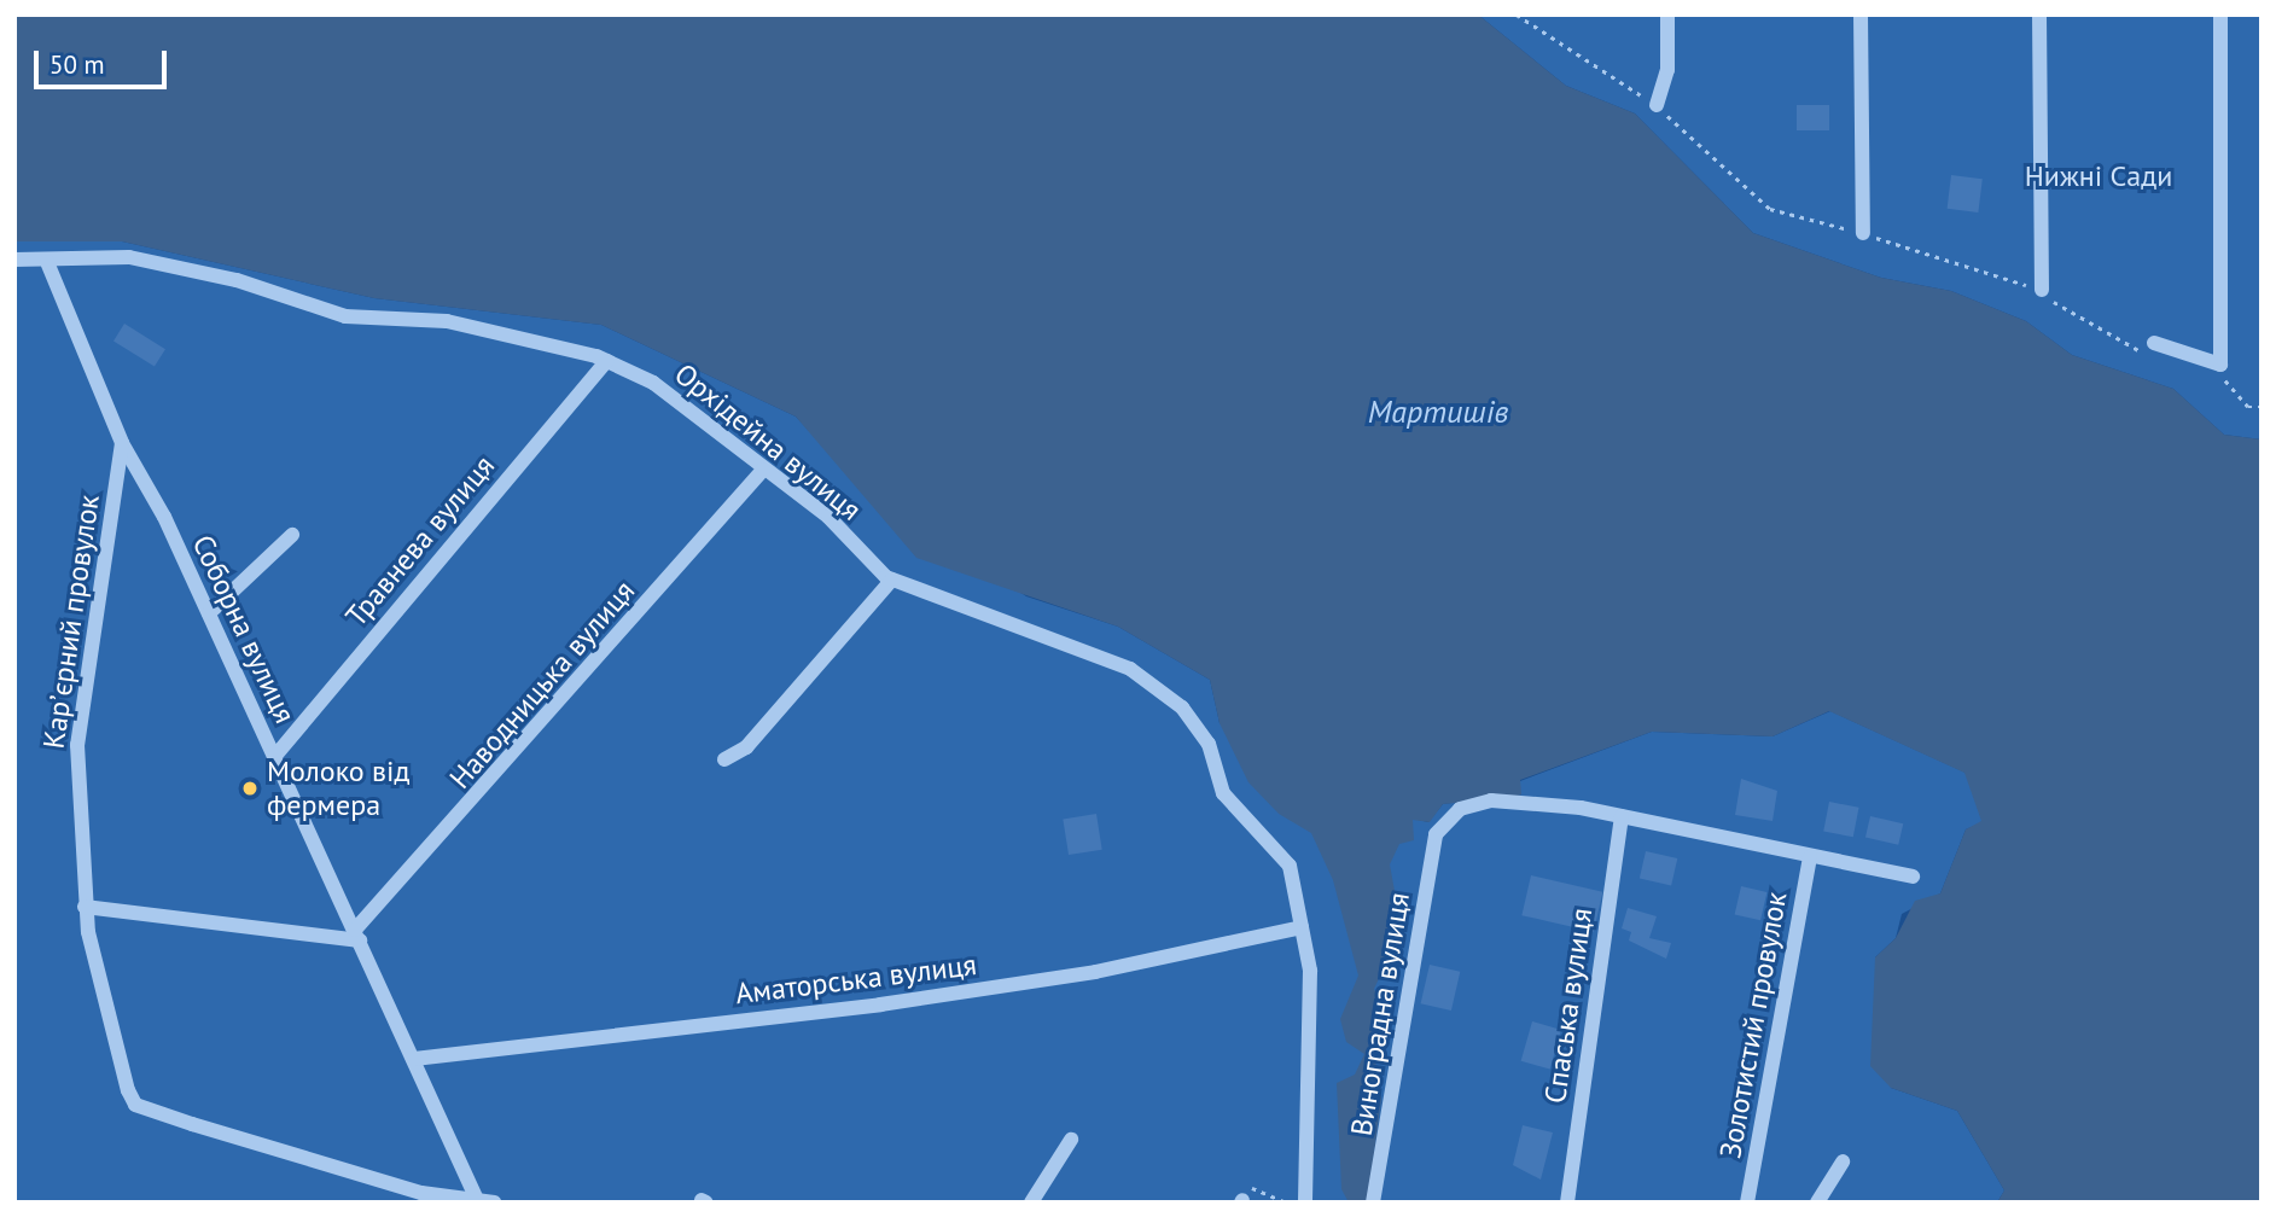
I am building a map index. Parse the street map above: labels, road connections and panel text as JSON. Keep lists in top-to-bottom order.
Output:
{
  "streets": {
    "street": [
      "Орхідейна вулиця",
      "Травнева вулиця",
      "Карʼєрний провулок",
      "Соборна вулиця",
      "Наводницька вулиця",
      "Аматорська вулиця",
      "Спаська вулиця",
      "Виноградна вулиця",
      "Золотистий провулок"
    ]
  },
  "crossings": [
    ["Орхідейна вулиця", "Травнева вулиця"],
    ["Орхідейна вулиця", "Соборна вулиця"],
    ["Орхідейна вулиця", "Наводницька вулиця"],
    ["Орхідейна вулиця", "Аматорська вулиця"],
    ["Травнева вулиця", "Соборна вулиця"],
    ["Карʼєрний провулок", "Соборна вулиця"],
    ["Соборна вулиця", "Наводницька вулиця"],
    ["Соборна вулиця", "Аматорська вулиця"],
    ["Спаська вулиця", "Виноградна вулиця"]
  ],
  "water": ["Мартишів"],
  "parks": ["Нижні Сади"],
  "places": ["Молоко від фермера"],
  "scale_bar": "50 m"
}
